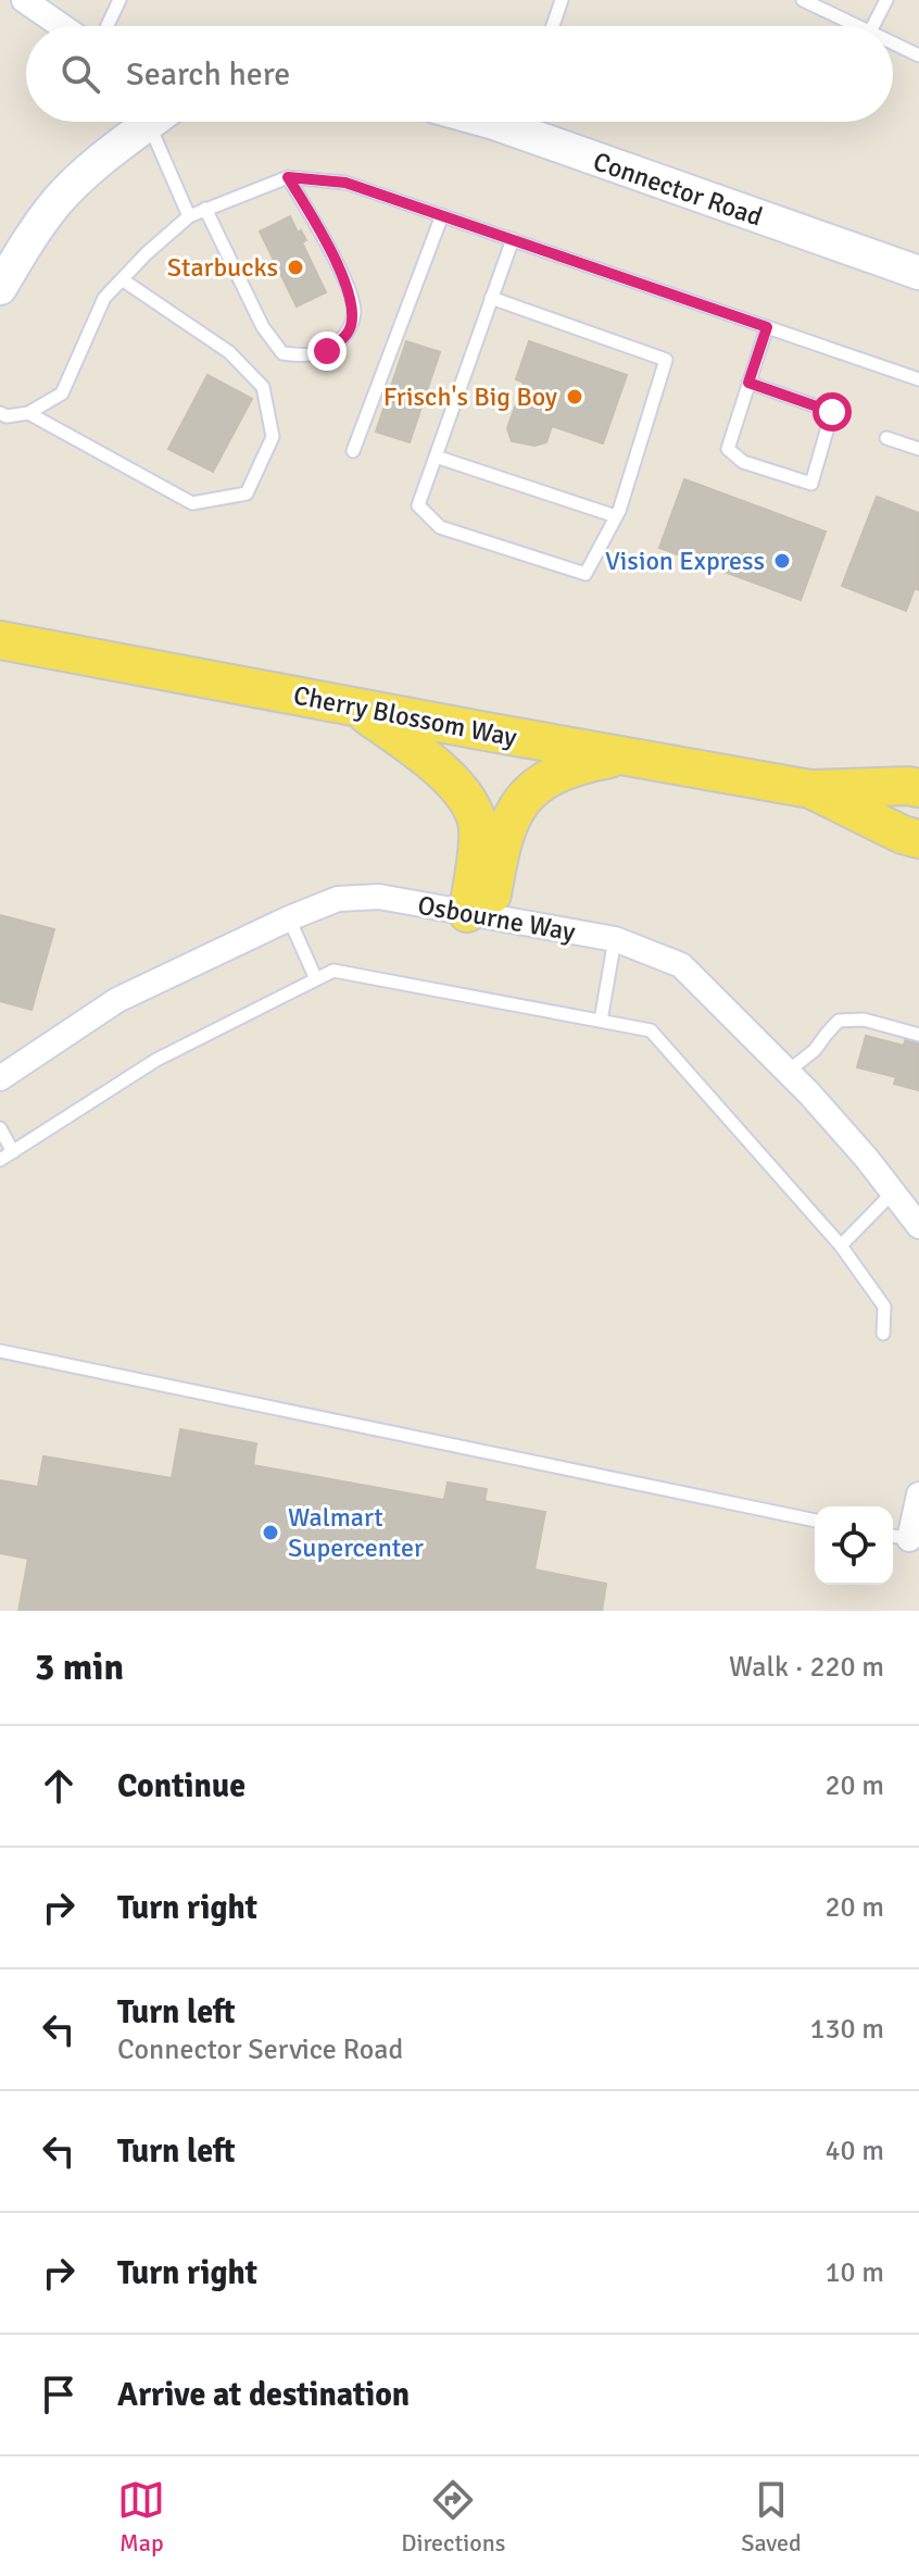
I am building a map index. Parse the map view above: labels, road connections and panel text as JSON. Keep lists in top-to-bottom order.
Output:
{
  "streets": {
    "main road": ["Connector Road", "Cherry Blossom Way"],
    "street": ["Osbourne Way"]
  },
  "places": [
    "Starbucks",
    "Frisch's Big Boy",
    "Vision Express",
    "Walmart Supercenter"
  ],
  "page": {
    "search": "Search here",
    "heading": ["3 min", "Walk · 220 m"],
    "list": [
      ["Continue", "20 m"],
      ["Turn right", "20 m"],
      ["Turn left", "Connector Service Road", "130 m"],
      ["Turn left", "40 m"],
      ["Turn right", "10 m"],
      "Arrive at destination"
    ],
    "nav": ["Map", "Directions", "Saved"]
  }
}
